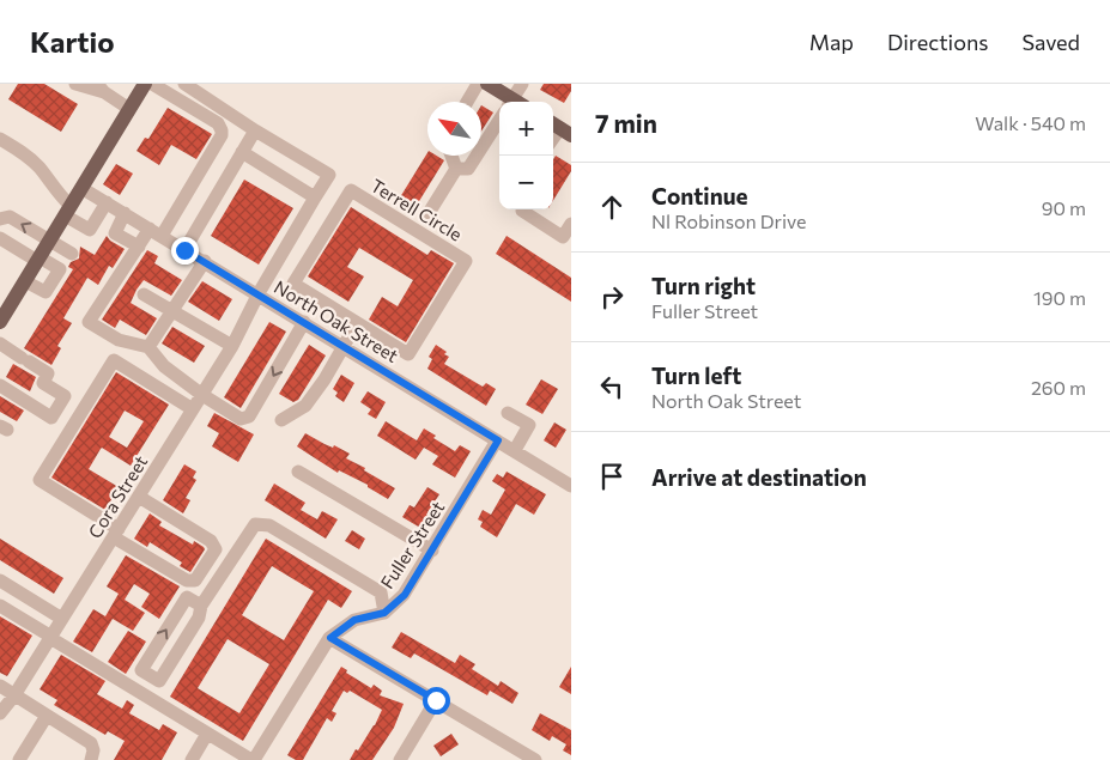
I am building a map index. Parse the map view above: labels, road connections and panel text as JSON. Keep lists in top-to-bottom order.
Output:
{
  "streets": {
    "street": [
      "Terrell Circle",
      "North Oak Street",
      "Cora Street",
      "Fuller Street"
    ]
  },
  "crossings": [
    ["North Oak Street", "Cora Street"],
    ["North Oak Street", "Fuller Street"]
  ],
  "north": "top left",
  "page": {
    "header": "Kartio",
    "nav": ["Map", "Directions", "Saved"],
    "heading": ["7 min", "Walk · 540 m"],
    "map_buttons": ["+", "−"],
    "list": [
      ["Continue", "Nl Robinson Drive", "90 m"],
      ["Turn right", "Fuller Street", "190 m"],
      ["Turn left", "North Oak Street", "260 m"],
      "Arrive at destination"
    ]
  }
}
